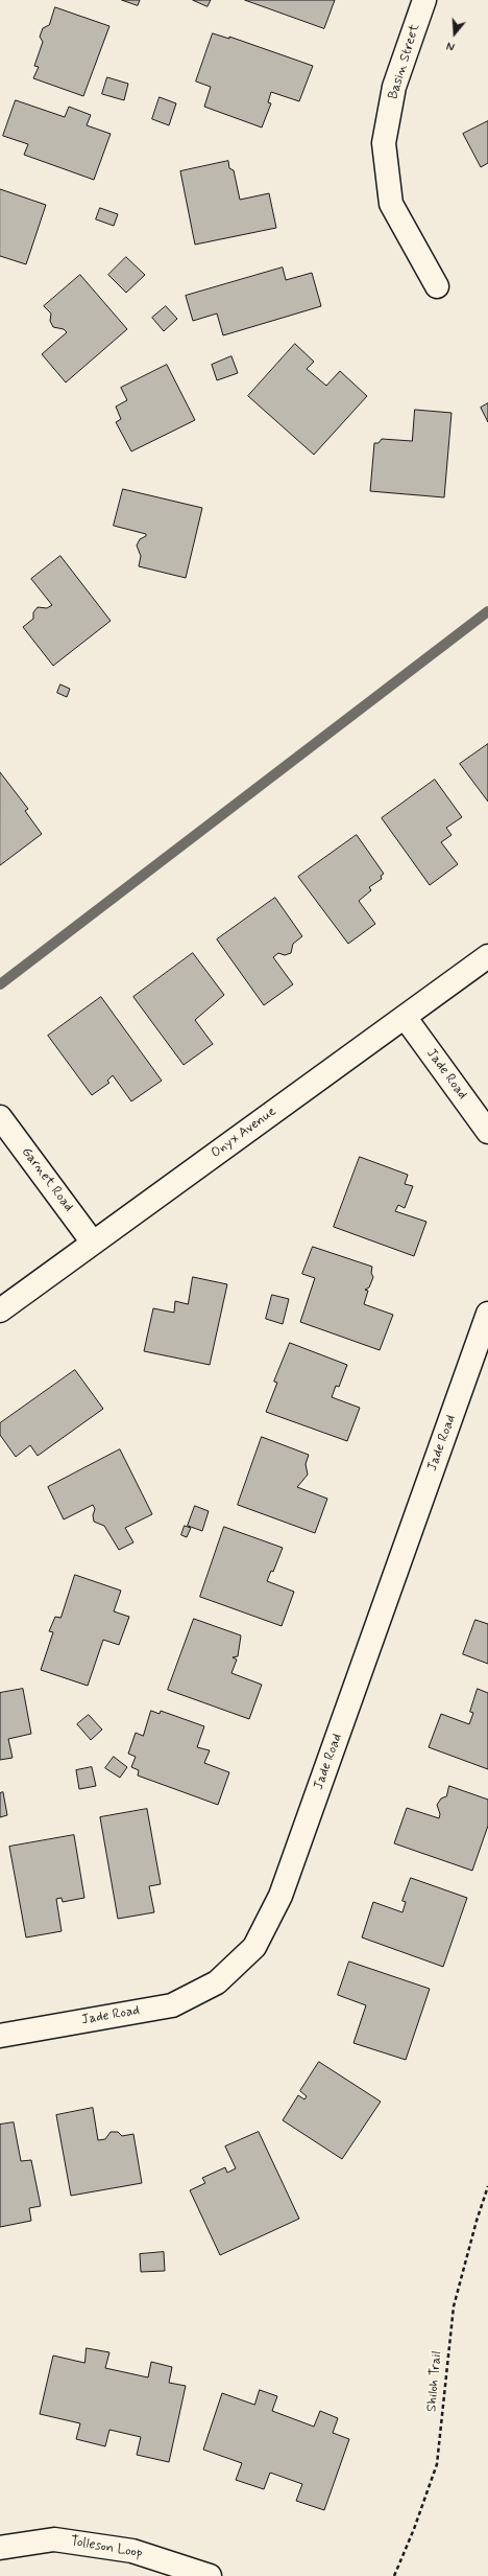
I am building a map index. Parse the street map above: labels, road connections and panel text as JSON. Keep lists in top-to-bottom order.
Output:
{
  "streets": {
    "street": [
      "Basin Street",
      "Jade Road",
      "Onyx Avenue",
      "Garnet Road",
      "Tolleson Loop"
    ],
    "path": ["Shiloh Trail"]
  },
  "crossings": [
    ["Jade Road", "Onyx Avenue"],
    ["Onyx Avenue", "Garnet Road"]
  ],
  "north": "bottom"
}
